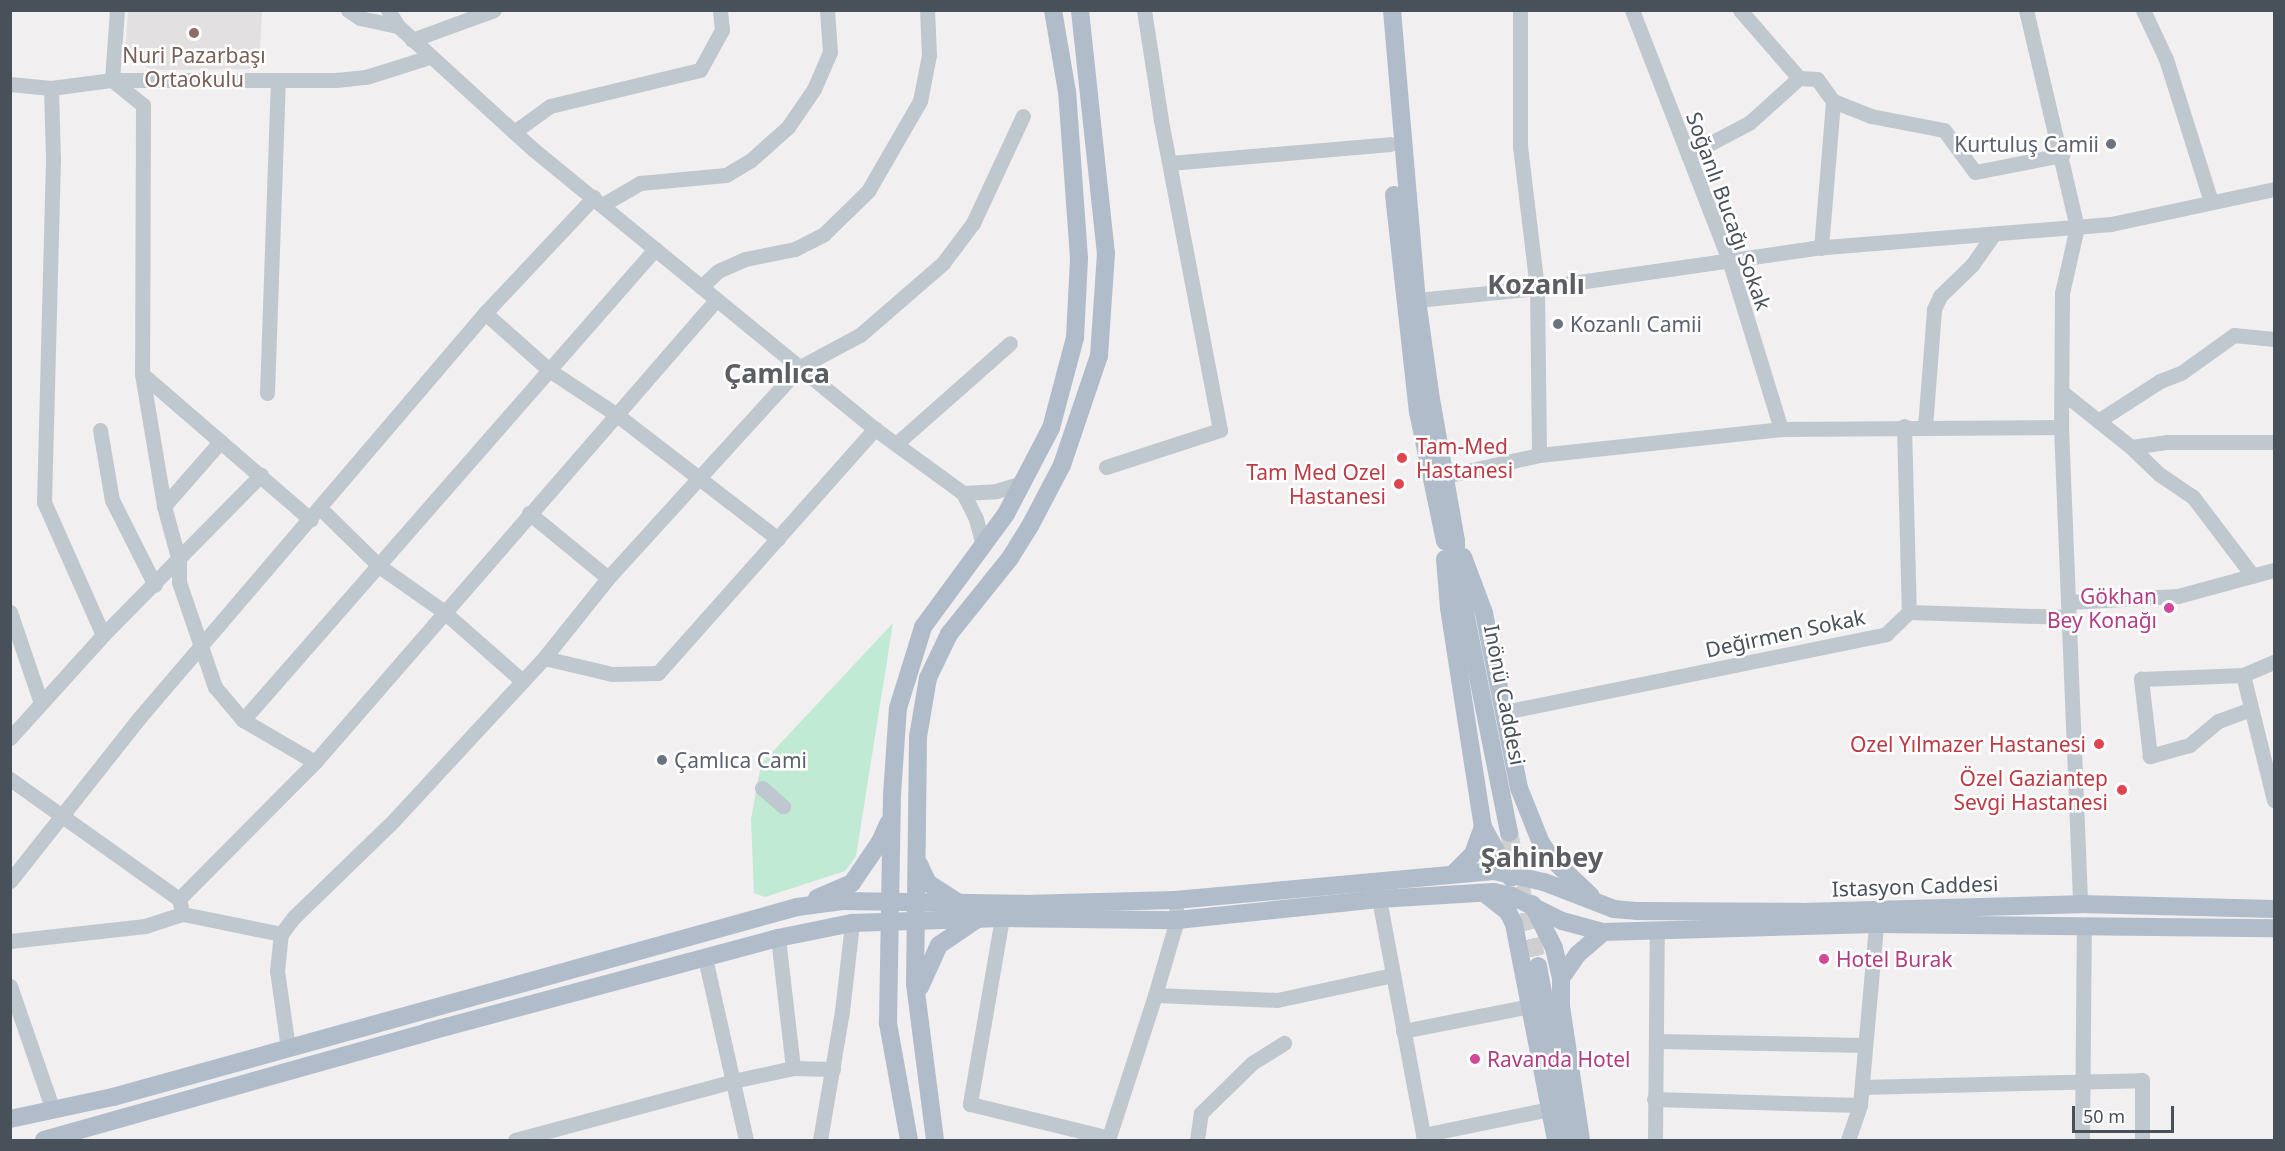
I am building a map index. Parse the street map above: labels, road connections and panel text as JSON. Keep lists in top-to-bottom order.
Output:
{
  "streets": {
    "main road": ["Inönü Caddesi", "Istasyon Caddesi"],
    "street": ["Soğanlı Bucağı Sokak", "Değirmen Sokak"]
  },
  "districts": ["Kozanlı", "Çamlıca", "Şahinbey"],
  "places": [
    "Nuri Pazarbaşı Ortaokulu",
    "Kurtuluş Camii",
    "Kozanlı Camii",
    "Tam-Med Hastanesi",
    "Tam Med Ozel Hastanesi",
    "Gökhan Bey Konağı",
    "Ozel Yılmazer Hastanesi",
    "Çamlıca Cami",
    "Özel Gaziantep Sevgi Hastanesi",
    "Hotel Burak",
    "Ravanda Hotel"
  ],
  "scale_bar": "50 m"
}
